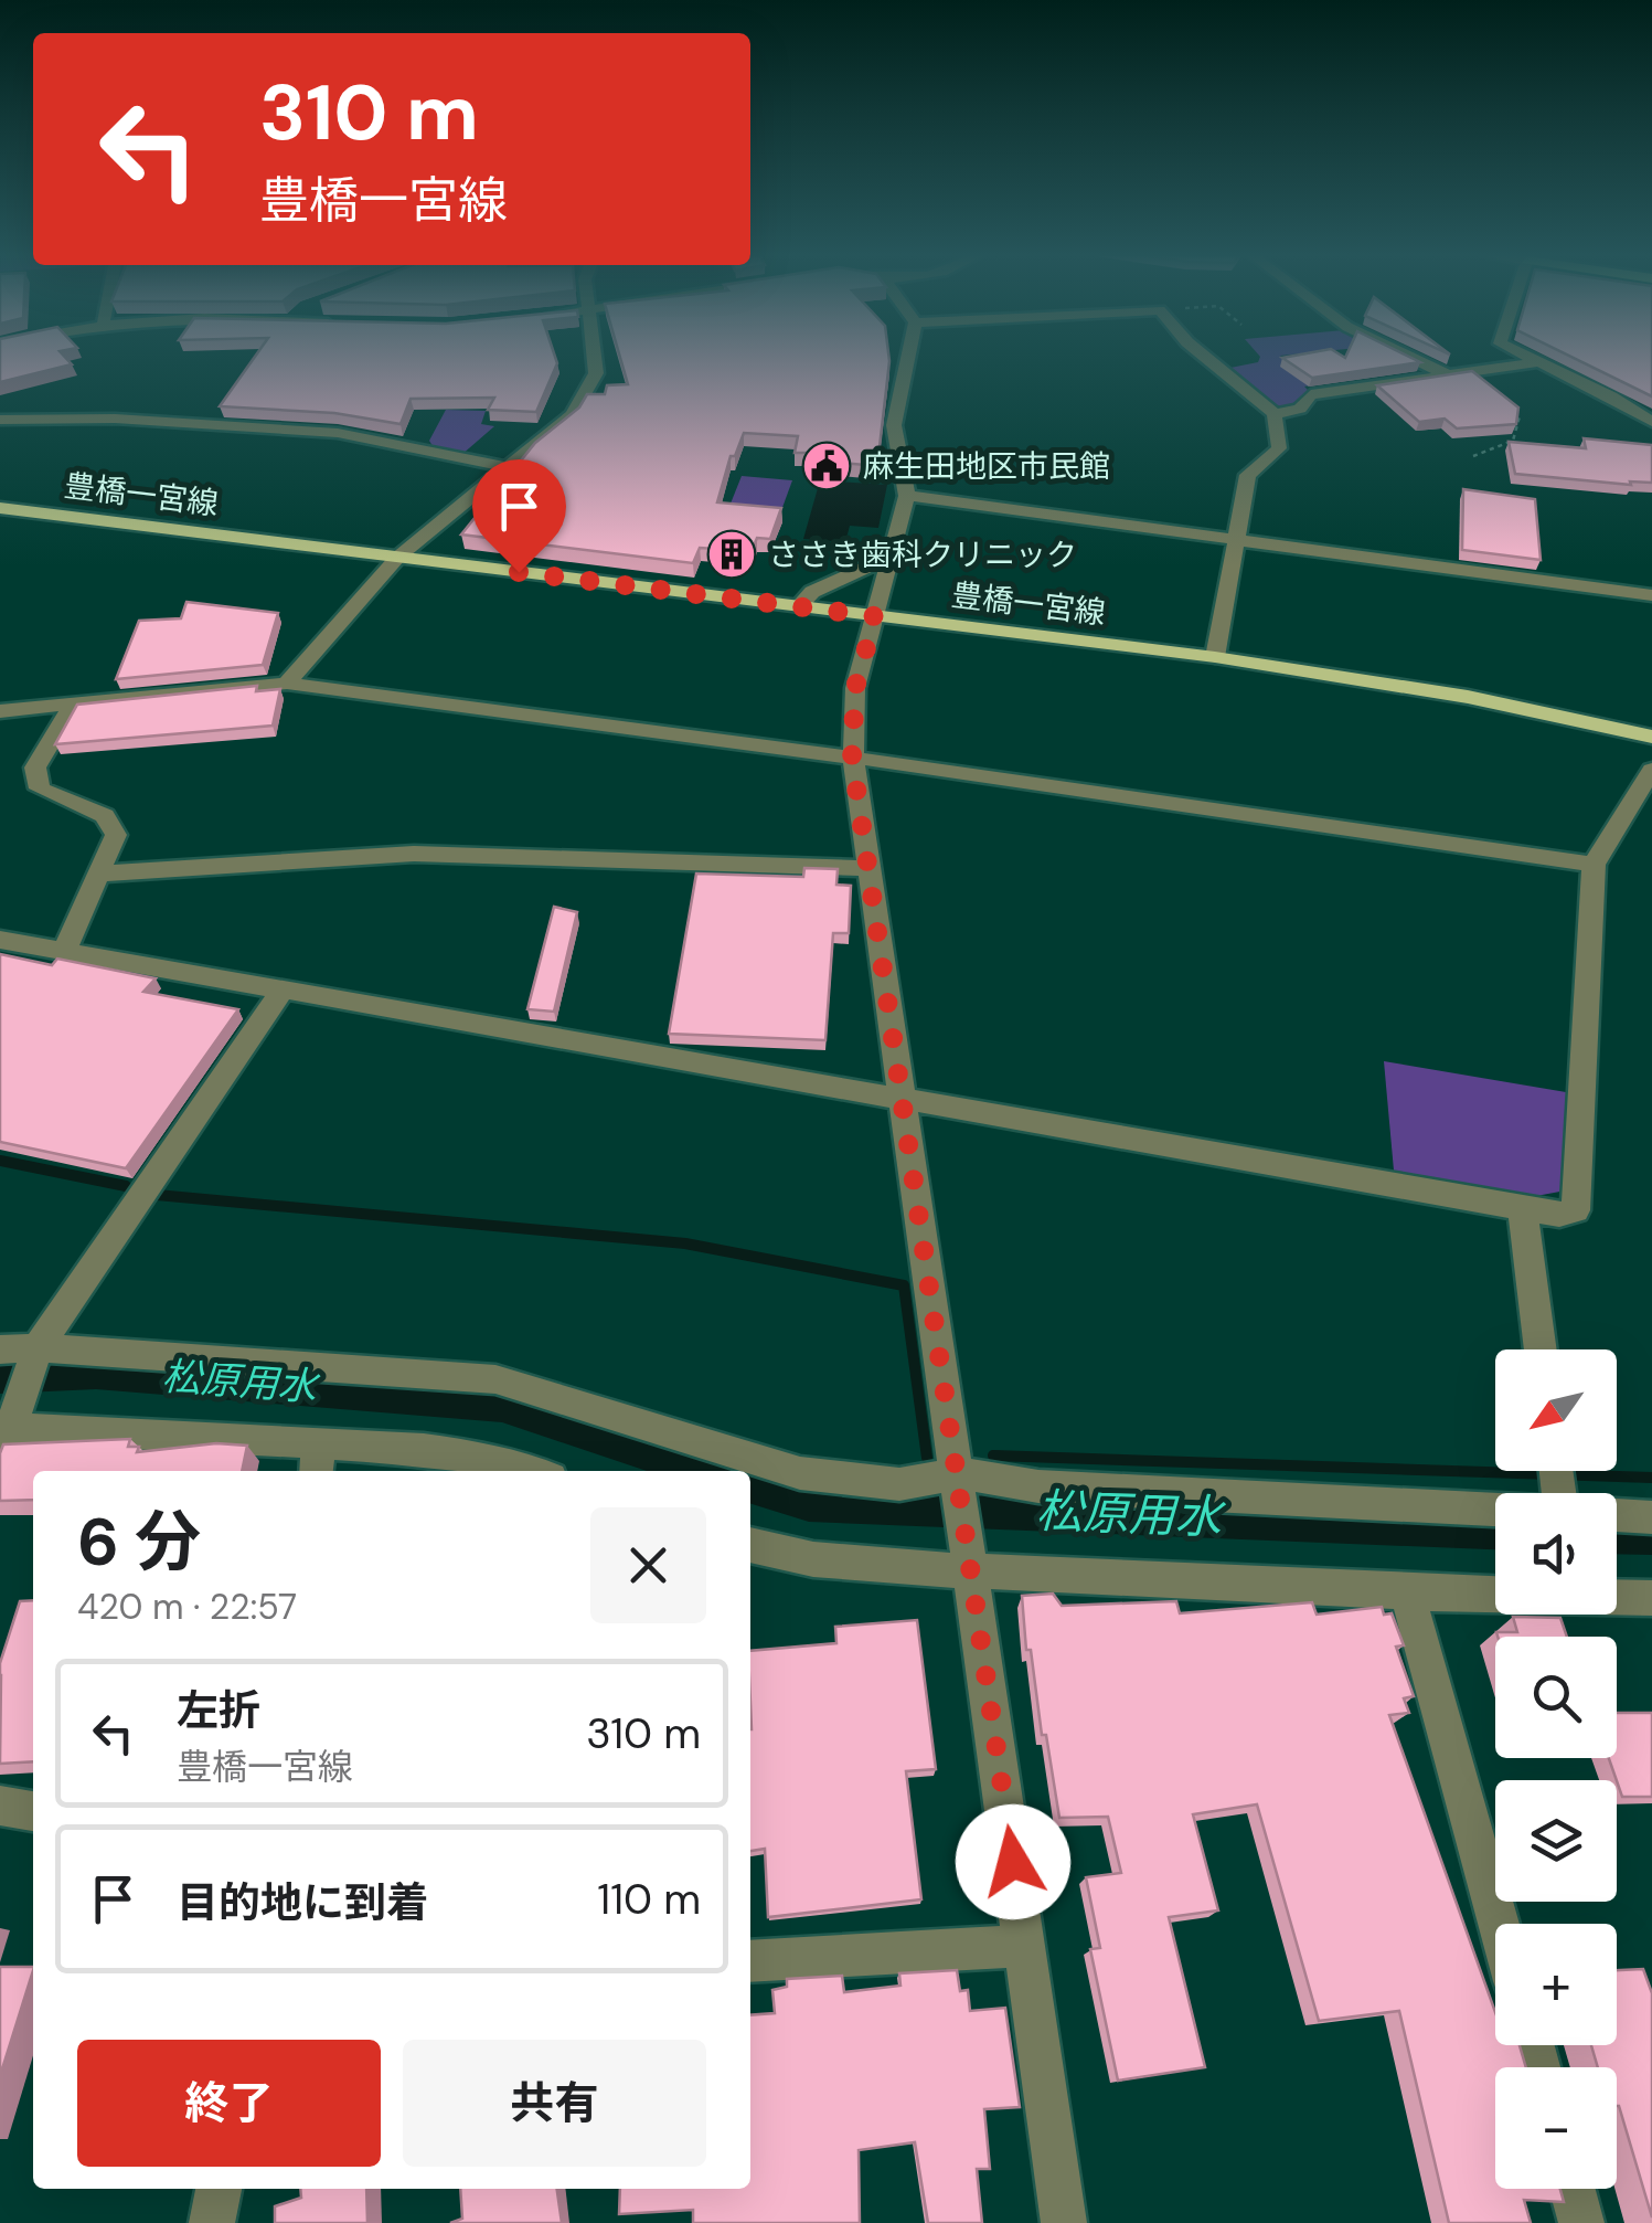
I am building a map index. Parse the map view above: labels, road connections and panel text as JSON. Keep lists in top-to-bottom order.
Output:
{
  "streets": {
    "main road": ["豊橋一宮線"]
  },
  "water": ["松原用水"],
  "places": {
    "public building": ["麻生田地区市民館"],
    "building": ["ささき歯科クリニック"]
  },
  "north": "bottom left",
  "page": {
    "turn": ["310 m", "豊橋一宮線"],
    "map_buttons": ["+", "−"],
    "heading": ["6 分", "420 m · 22:57"],
    "list": [
      {
        "name": "左折",
        "note": "豊橋一宮線",
        "value": "310 m"
      },
      {
        "name": "目的地に到着",
        "value": "110 m"
      }
    ],
    "buttons": ["終了", "共有"]
  }
}
